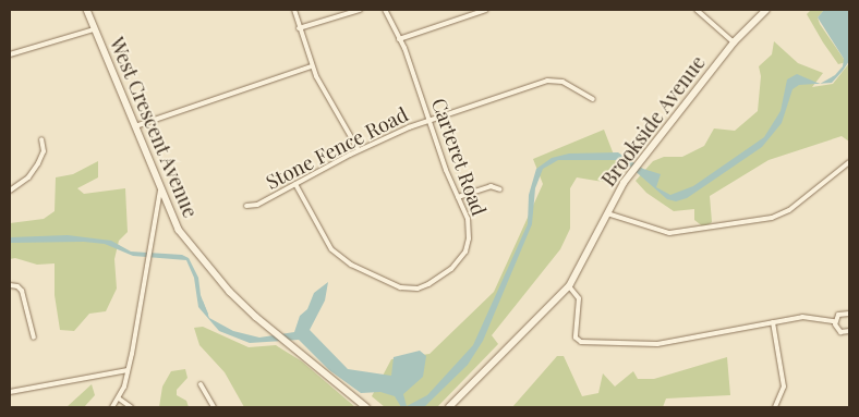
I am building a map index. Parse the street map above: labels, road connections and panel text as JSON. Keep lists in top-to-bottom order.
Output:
{
  "streets": {
    "street": [
      "Brookside Avenue",
      "West Crescent Avenue",
      "Stone Fence Road",
      "Carteret Road"
    ]
  },
  "crossings": [
    ["Stone Fence Road", "Carteret Road"]
  ]
}
